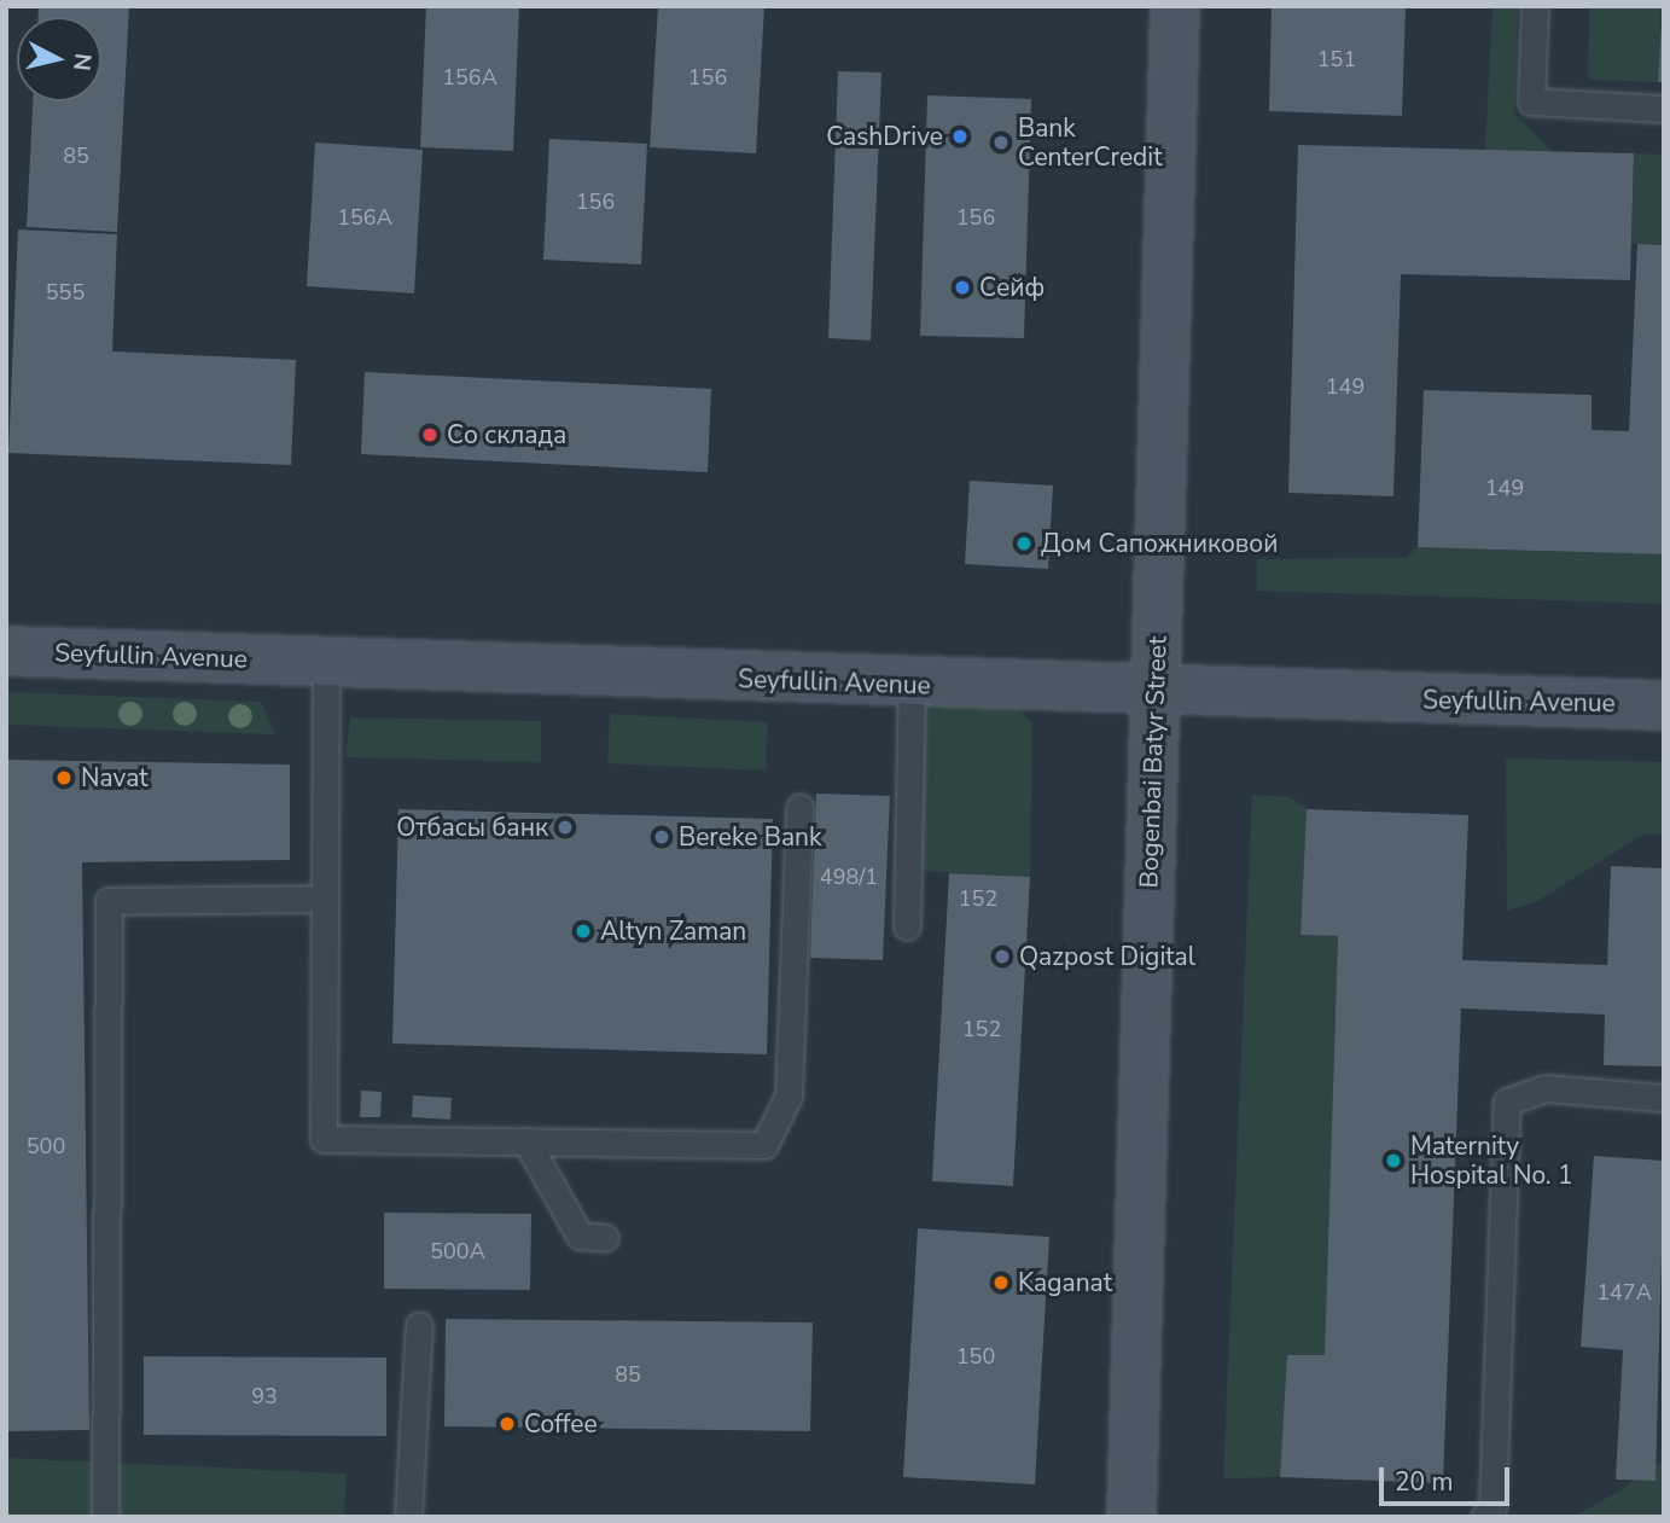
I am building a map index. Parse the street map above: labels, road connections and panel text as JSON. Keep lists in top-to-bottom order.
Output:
{
  "streets": {
    "main road": ["Seyfullin Avenue", "Bogenbai Batyr Street"]
  },
  "crossings": [
    ["Seyfullin Avenue", "Bogenbai Batyr Street"]
  ],
  "places": [
    "CashDrive",
    "Bank CenterCredit",
    "Сейф",
    "Со склада",
    "Дом Сапожниковой",
    "Navat",
    "Отбасы банк",
    "Bereke Bank",
    "Altyn Zaman",
    "Qazpost Digital",
    "Maternity Hospital No. 1",
    "Kaganat",
    "Coffee"
  ],
  "house_numbers": [
    "151",
    "156А",
    "156",
    "85",
    "156",
    "156А",
    "156",
    "555",
    "149",
    "149",
    "498/1",
    "152",
    "152",
    "500",
    "500А",
    "147А",
    "150",
    "85",
    "93"
  ],
  "scale_bar": "20 m",
  "north": "right"
}
